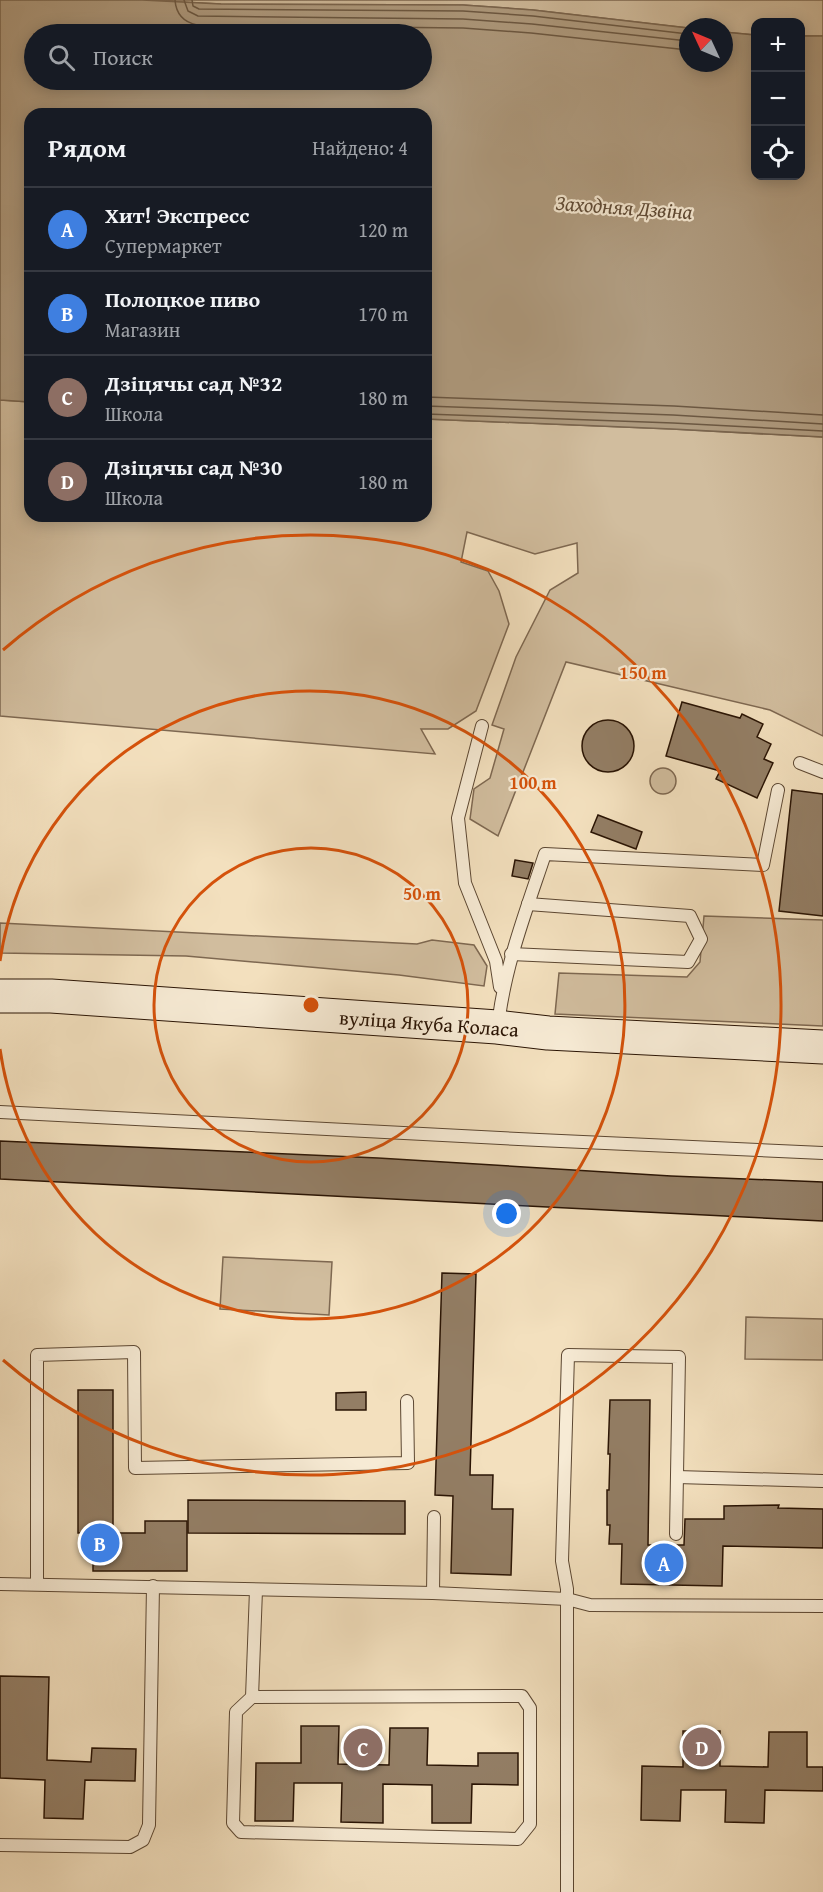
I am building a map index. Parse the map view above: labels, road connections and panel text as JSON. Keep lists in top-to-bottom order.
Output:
{
  "streets": {
    "street": ["вуліца Якуба Коласа"]
  },
  "water": ["Заходняя Дзвіна"],
  "north": "top left",
  "page": {
    "map_buttons": ["+", "−"],
    "search": "Поиск",
    "heading": ["Рядом", "Найдено: 4"],
    "list": [
      {
        "mark": "A",
        "name": "Хит! Экспресс",
        "note": "Супермаркет",
        "value": "120 m"
      },
      {
        "mark": "B",
        "name": "Полоцкое пиво",
        "note": "Магазин",
        "value": "170 m"
      },
      {
        "mark": "C",
        "name": "Дзіцячы сад №32",
        "note": "Школа",
        "value": "180 m"
      },
      {
        "mark": "D",
        "name": "Дзіцячы сад №30",
        "note": "Школа",
        "value": "180 m"
      }
    ],
    "pins": [
      "B",
      "A",
      "D",
      "C"
    ]
  },
  "rings": ["150 m", "100 m", "50 m"]
}
